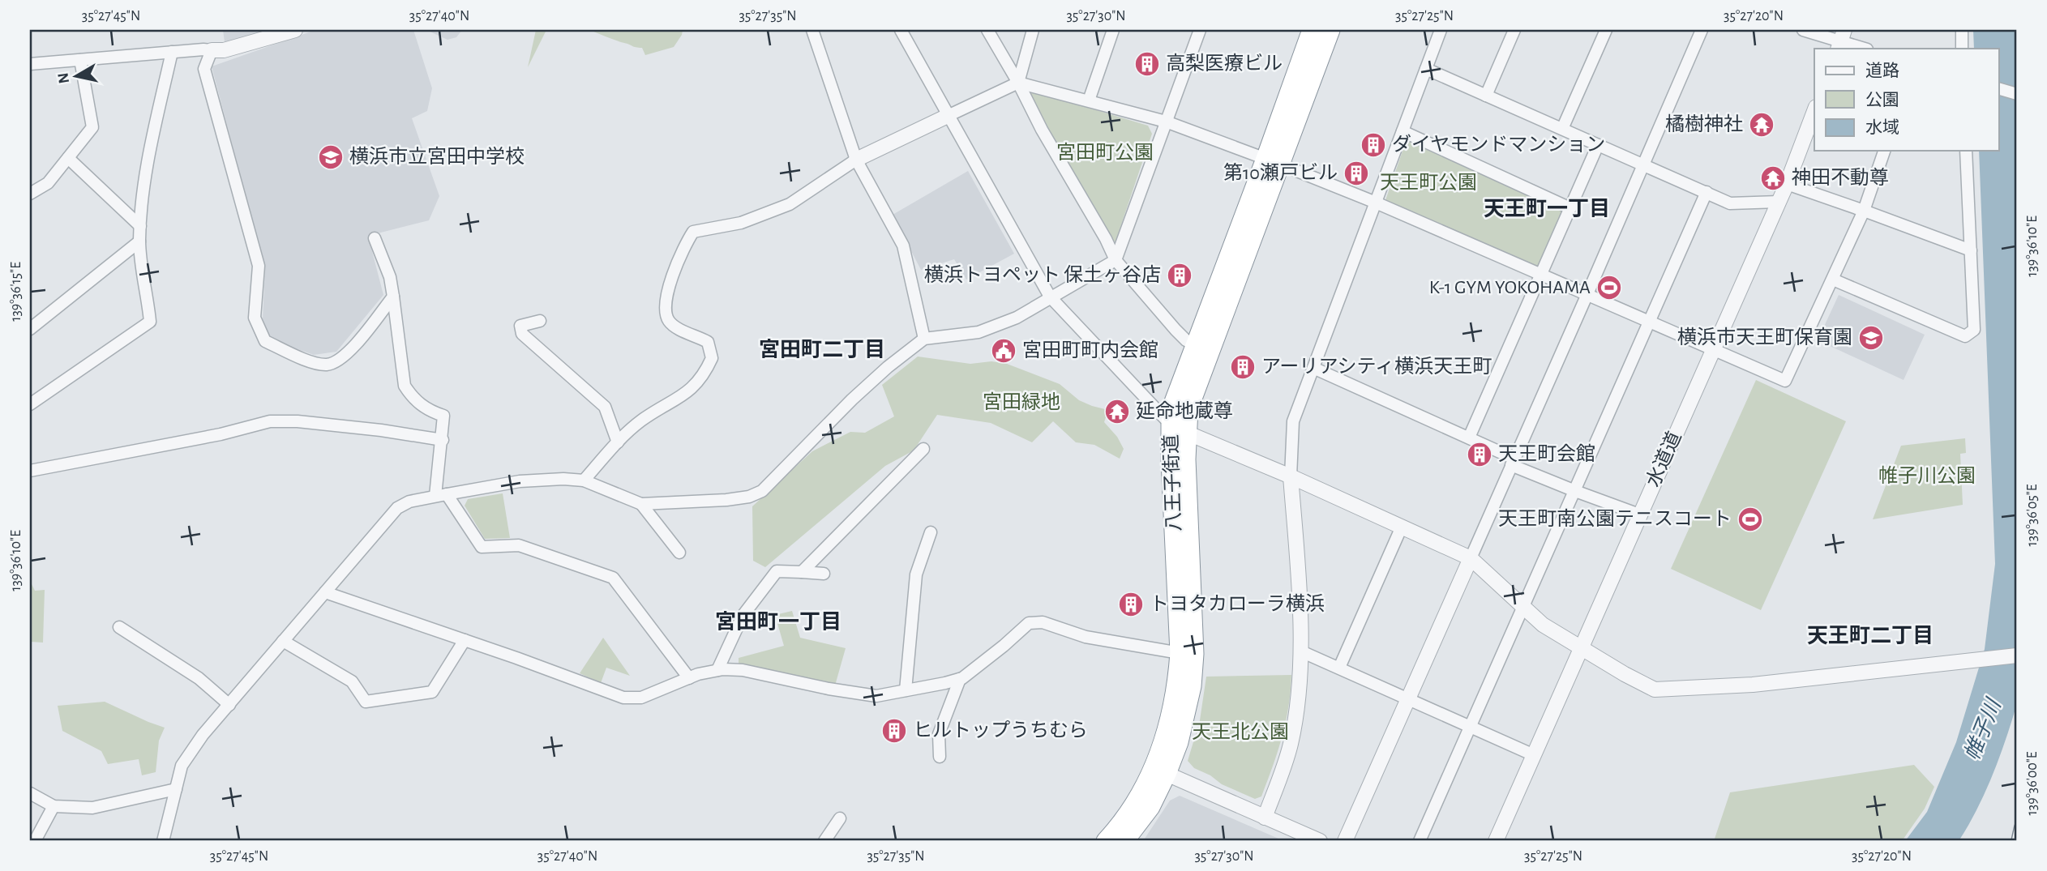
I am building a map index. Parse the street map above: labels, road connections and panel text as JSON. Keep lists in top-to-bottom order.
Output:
{
  "streets": {
    "highway": ["八王子街道"],
    "street": ["水道道"]
  },
  "districts": [
    "天王町一丁目",
    "宮田町二丁目",
    "宮田町一丁目",
    "天王町二丁目"
  ],
  "water": ["帷子川"],
  "parks": [
    "宮田町公園",
    "天王町公園",
    "宮田緑地",
    "帷子川公園",
    "天王北公園"
  ],
  "places": {
    "building": [
      "高梨医療ビル",
      "ダイヤモンドマンション",
      "第10瀬戸ビル",
      "横浜トヨペット 保土ヶ谷店",
      "アーリアシティ横浜天王町",
      "天王町会館",
      "トヨタカローラ横浜",
      "ヒルトップうちむら"
    ],
    "temple": ["橘樹神社", "神田不動尊", "延命地蔵尊"],
    "school or university": ["横浜市立宮田中学校", "横浜市天王町保育園"],
    "sports": ["K-1 GYM YOKOHAMA", "天王町南公園テニスコート"],
    "public building": ["宮田町町内会館"]
  },
  "legend": ["道路", "公園", "水域"],
  "north": "left",
  "coordinates": [
    "35°27'45\"N",
    "35°27'40\"N",
    "35°27'35\"N",
    "35°27'30\"N",
    "35°27'25\"N",
    "35°27'20\"N",
    "139°36'10\"E",
    "139°36'15\"E",
    "139°36'05\"E",
    "139°36'00\"E"
  ]
}
